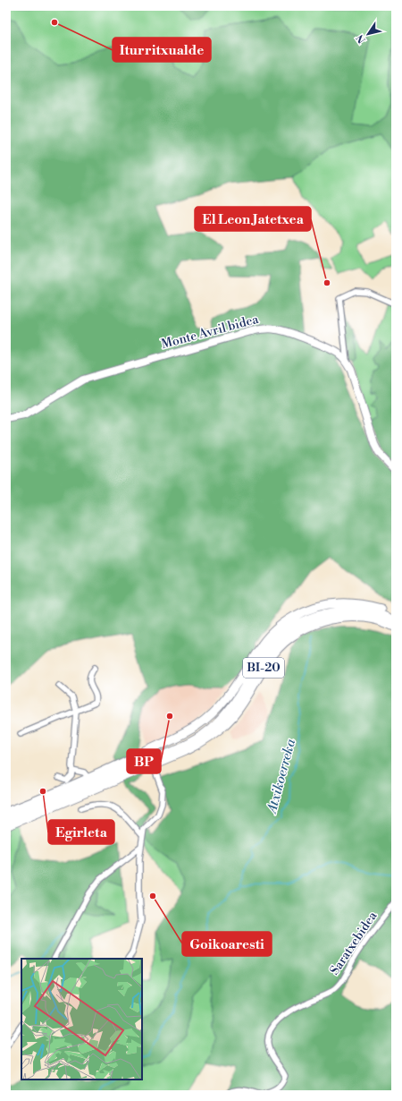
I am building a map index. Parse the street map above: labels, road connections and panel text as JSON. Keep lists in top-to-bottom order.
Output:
{
  "streets": {
    "main road": ["BI-20"],
    "street": ["Monte Avril bidea", "Saratxebidea"]
  },
  "water": ["Atxikoerreka"],
  "places": [
    "Iturritxualde",
    "El Leon Jatetxea",
    "BP",
    "Egirleta",
    "Goikoaresti"
  ],
  "north": "bottom left"
}
